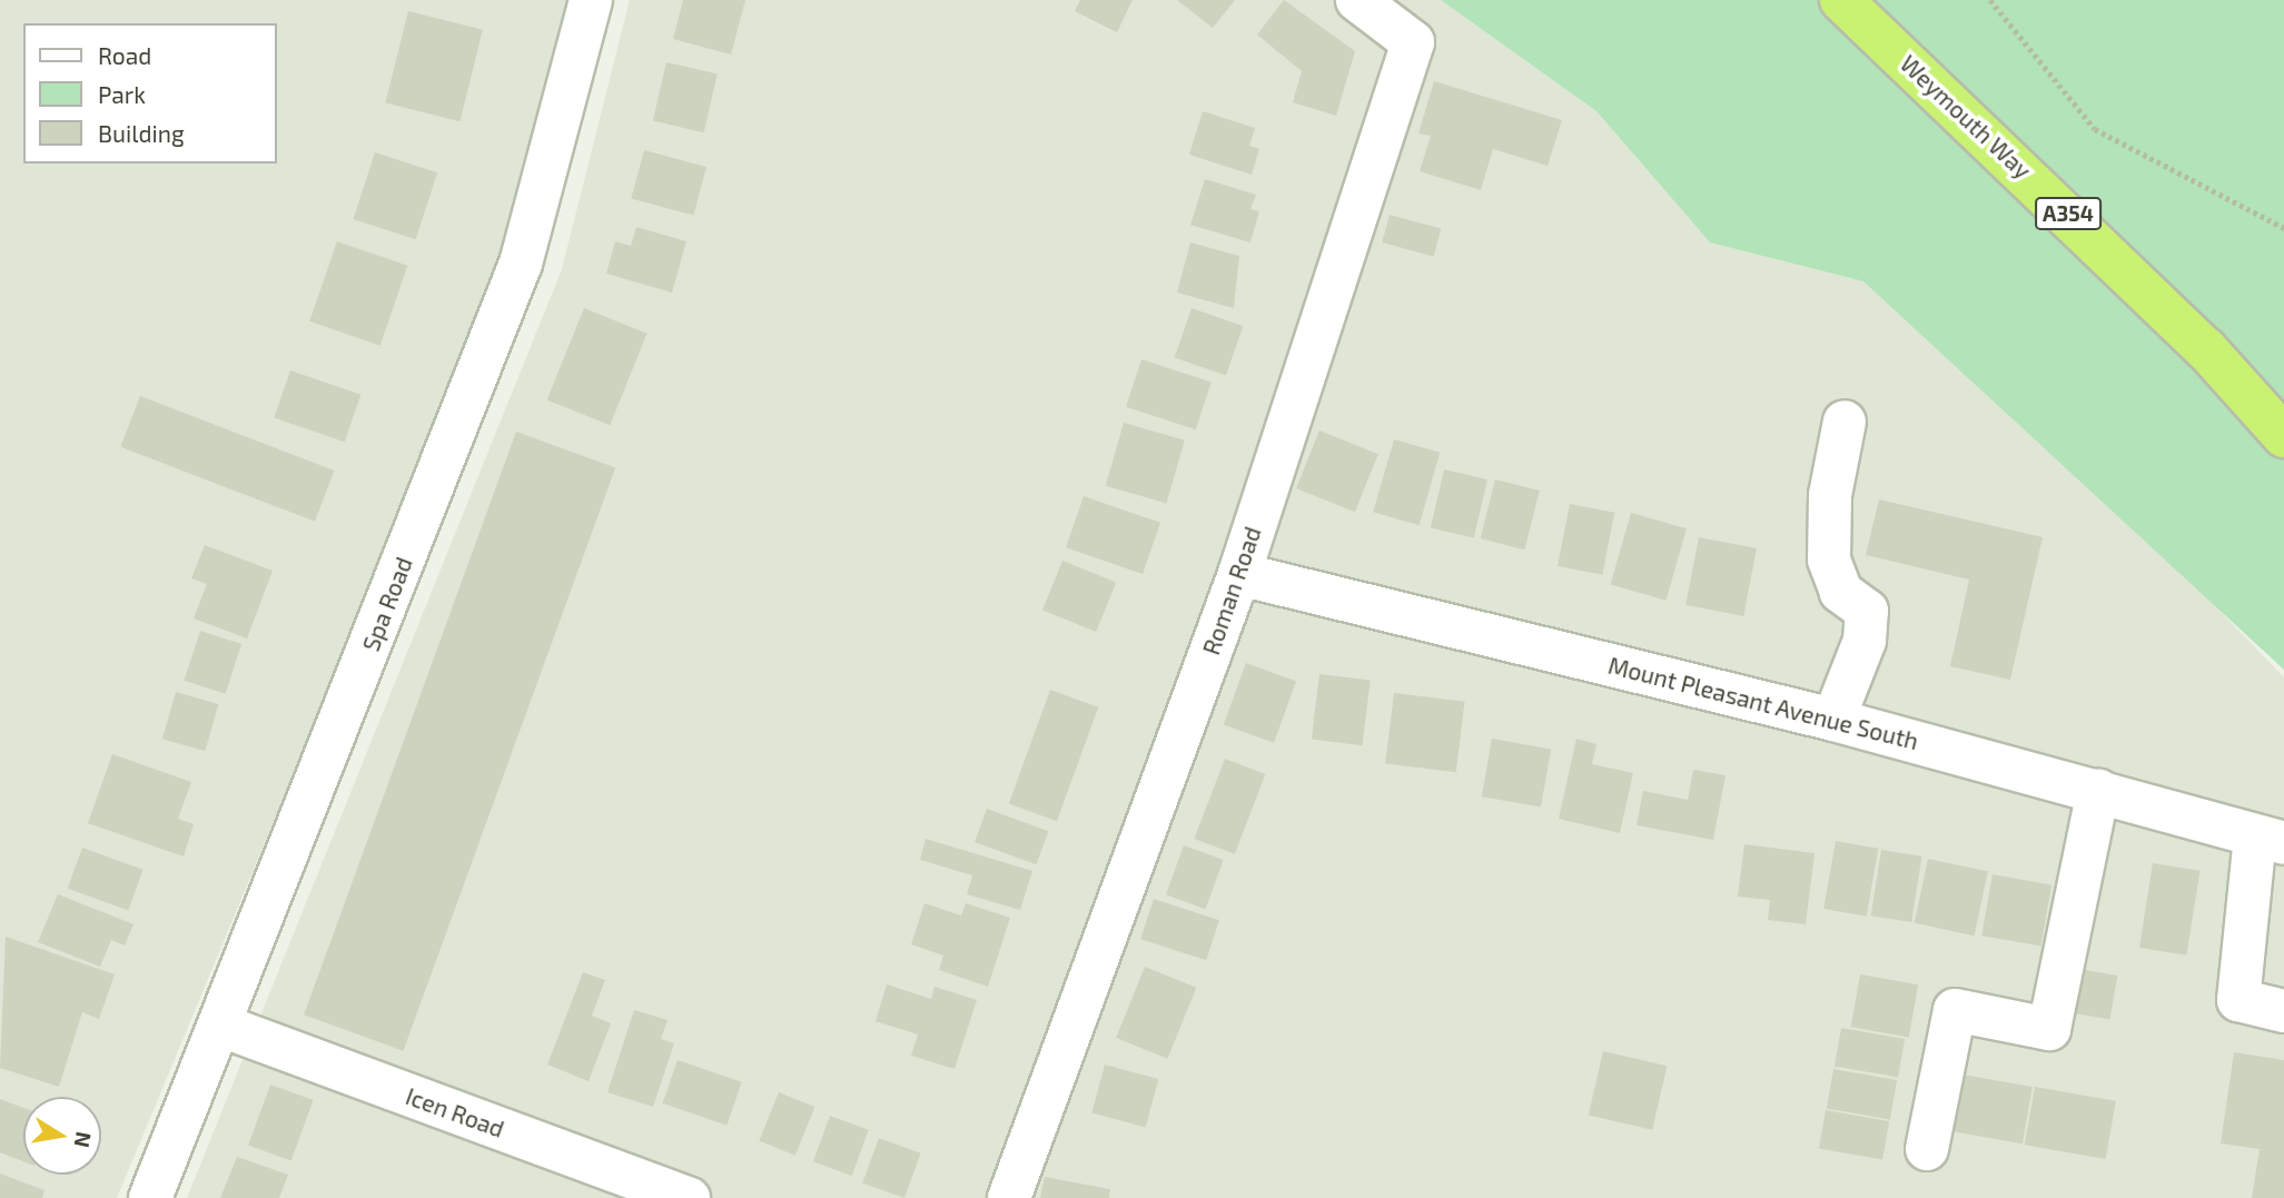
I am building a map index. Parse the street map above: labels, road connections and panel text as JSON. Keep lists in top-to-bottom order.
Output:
{
  "streets": {
    "highway": ["Weymouth Way", "A354"],
    "street": [
      "Roman Road",
      "Spa Road",
      "Mount Pleasant Avenue South",
      "Icen Road"
    ]
  },
  "crossings": [
    ["Roman Road", "Mount Pleasant Avenue South"],
    ["Spa Road", "Icen Road"]
  ],
  "legend": ["Road", "Park", "Building"],
  "north": "right"
}
